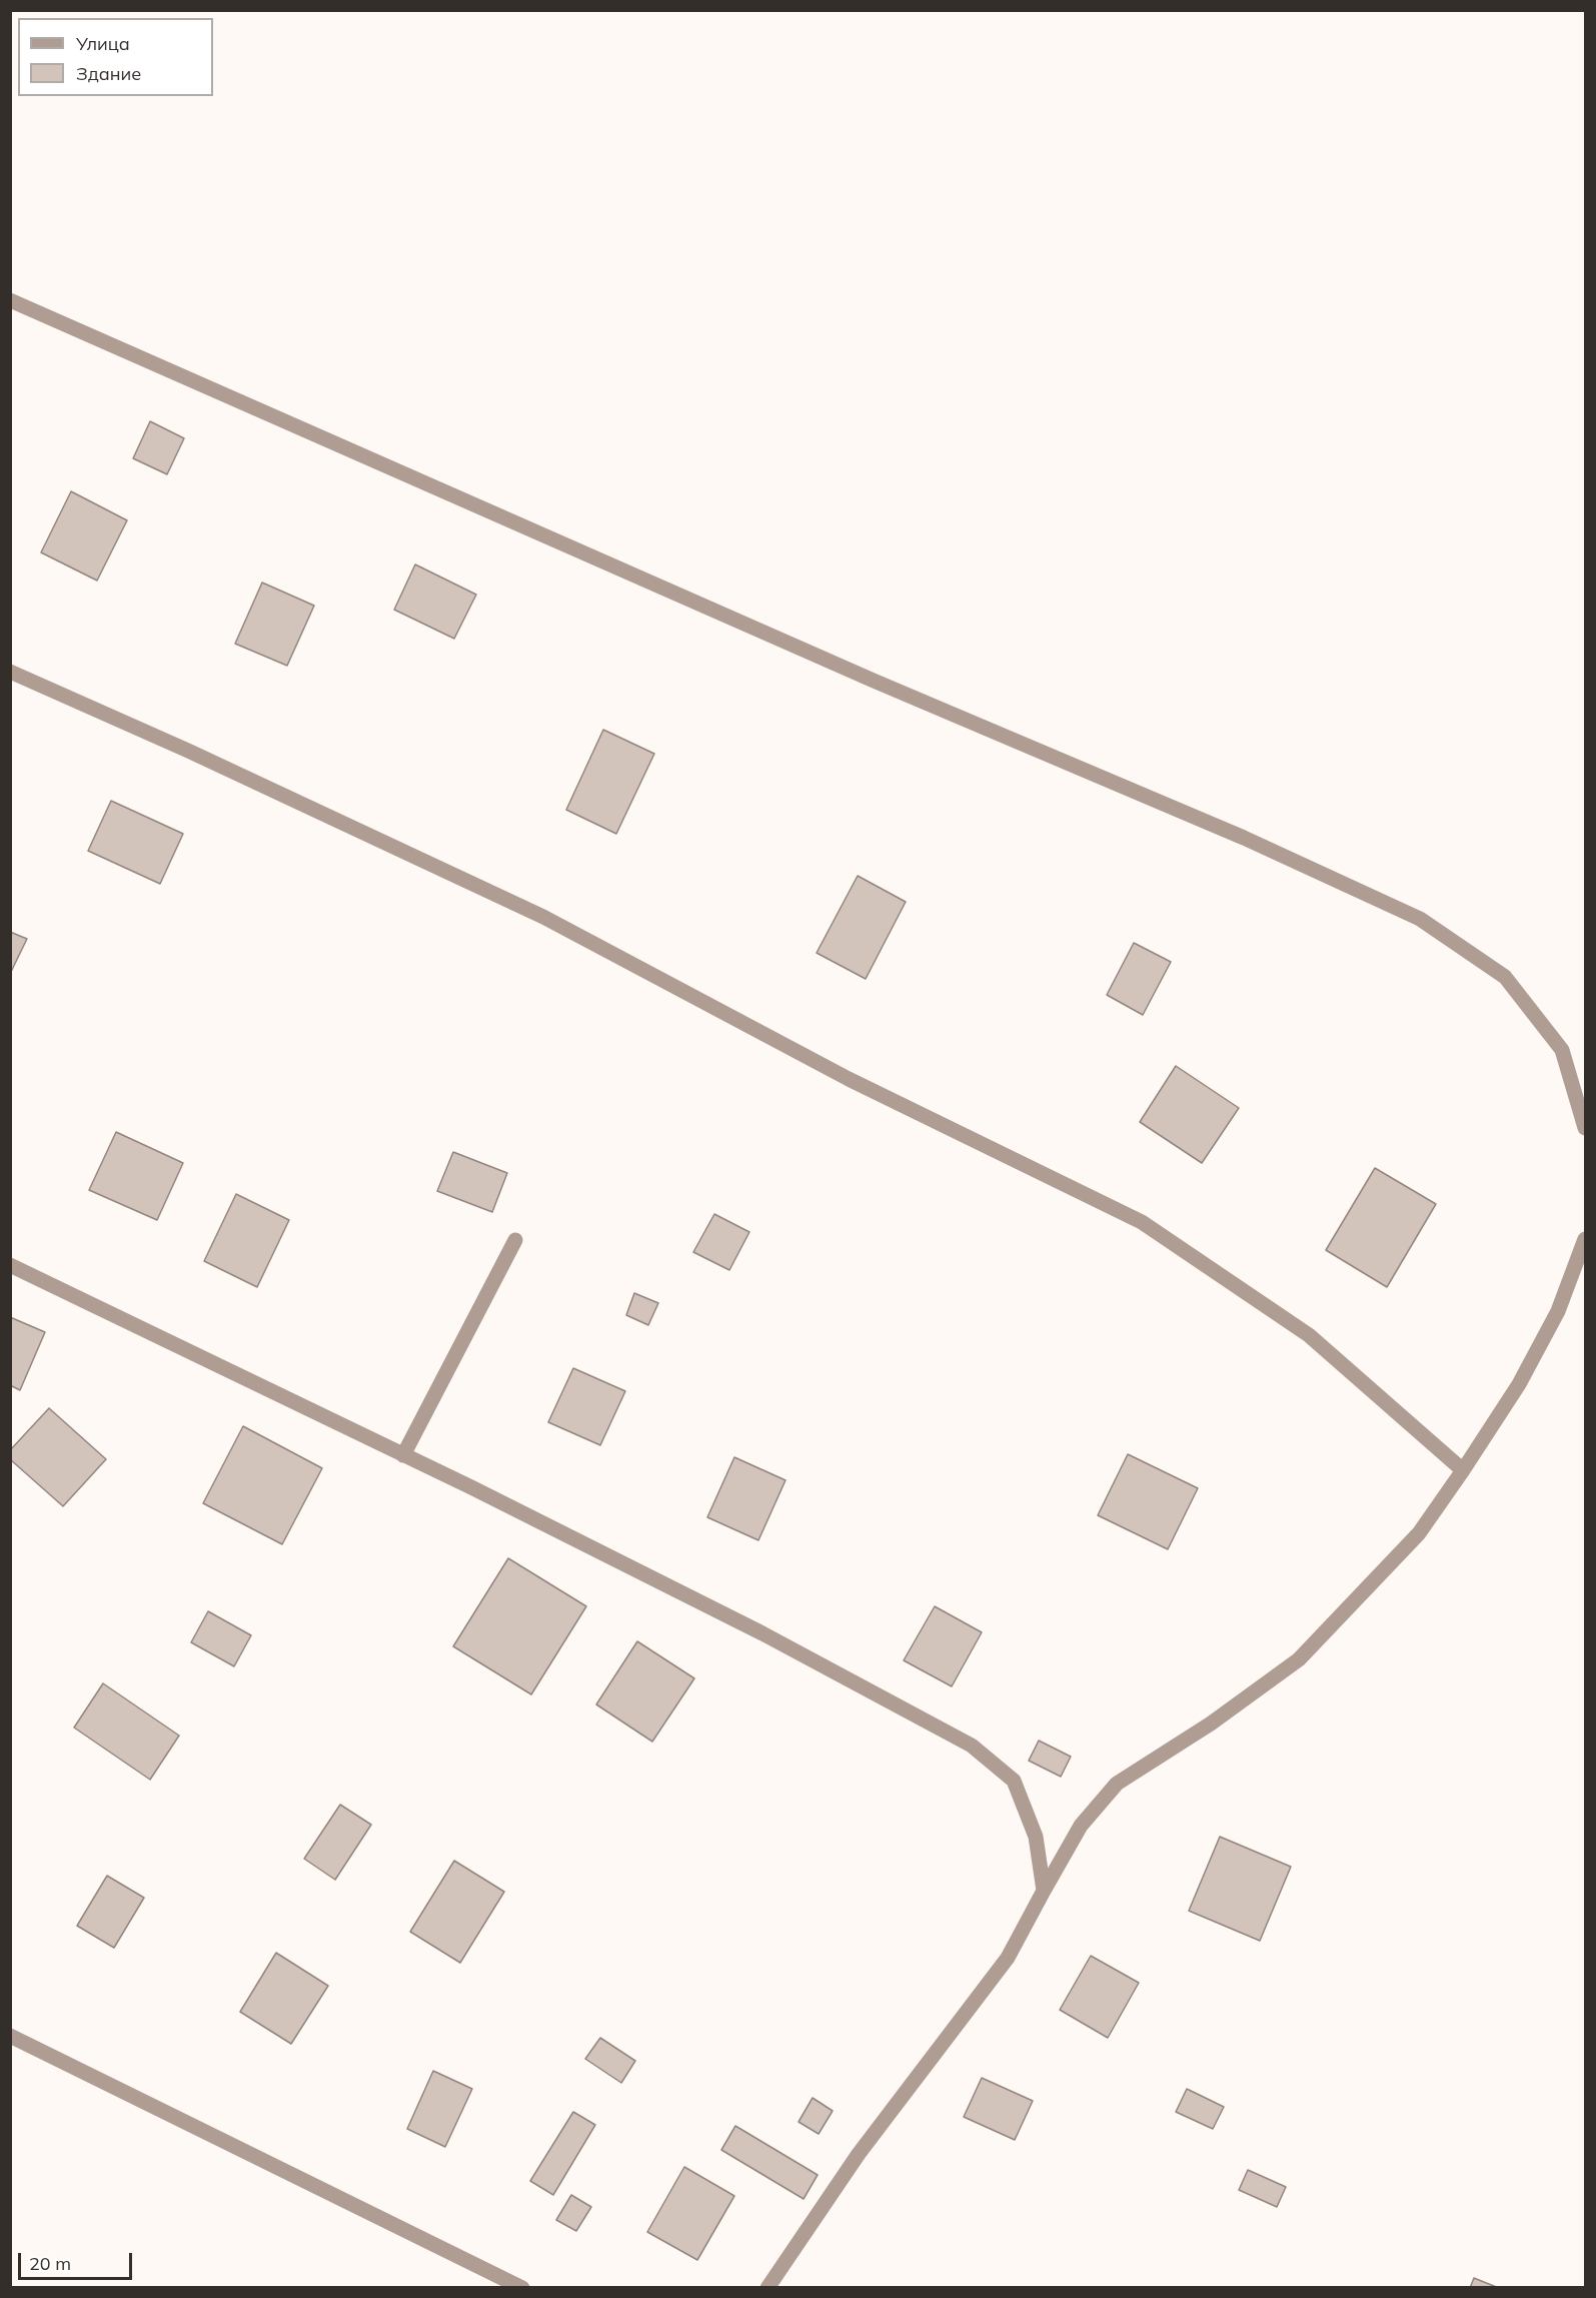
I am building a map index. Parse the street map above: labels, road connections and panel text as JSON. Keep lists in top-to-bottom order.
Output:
{
  "legend": ["Улица", "Здание"],
  "scale_bar": "20 m"
}
